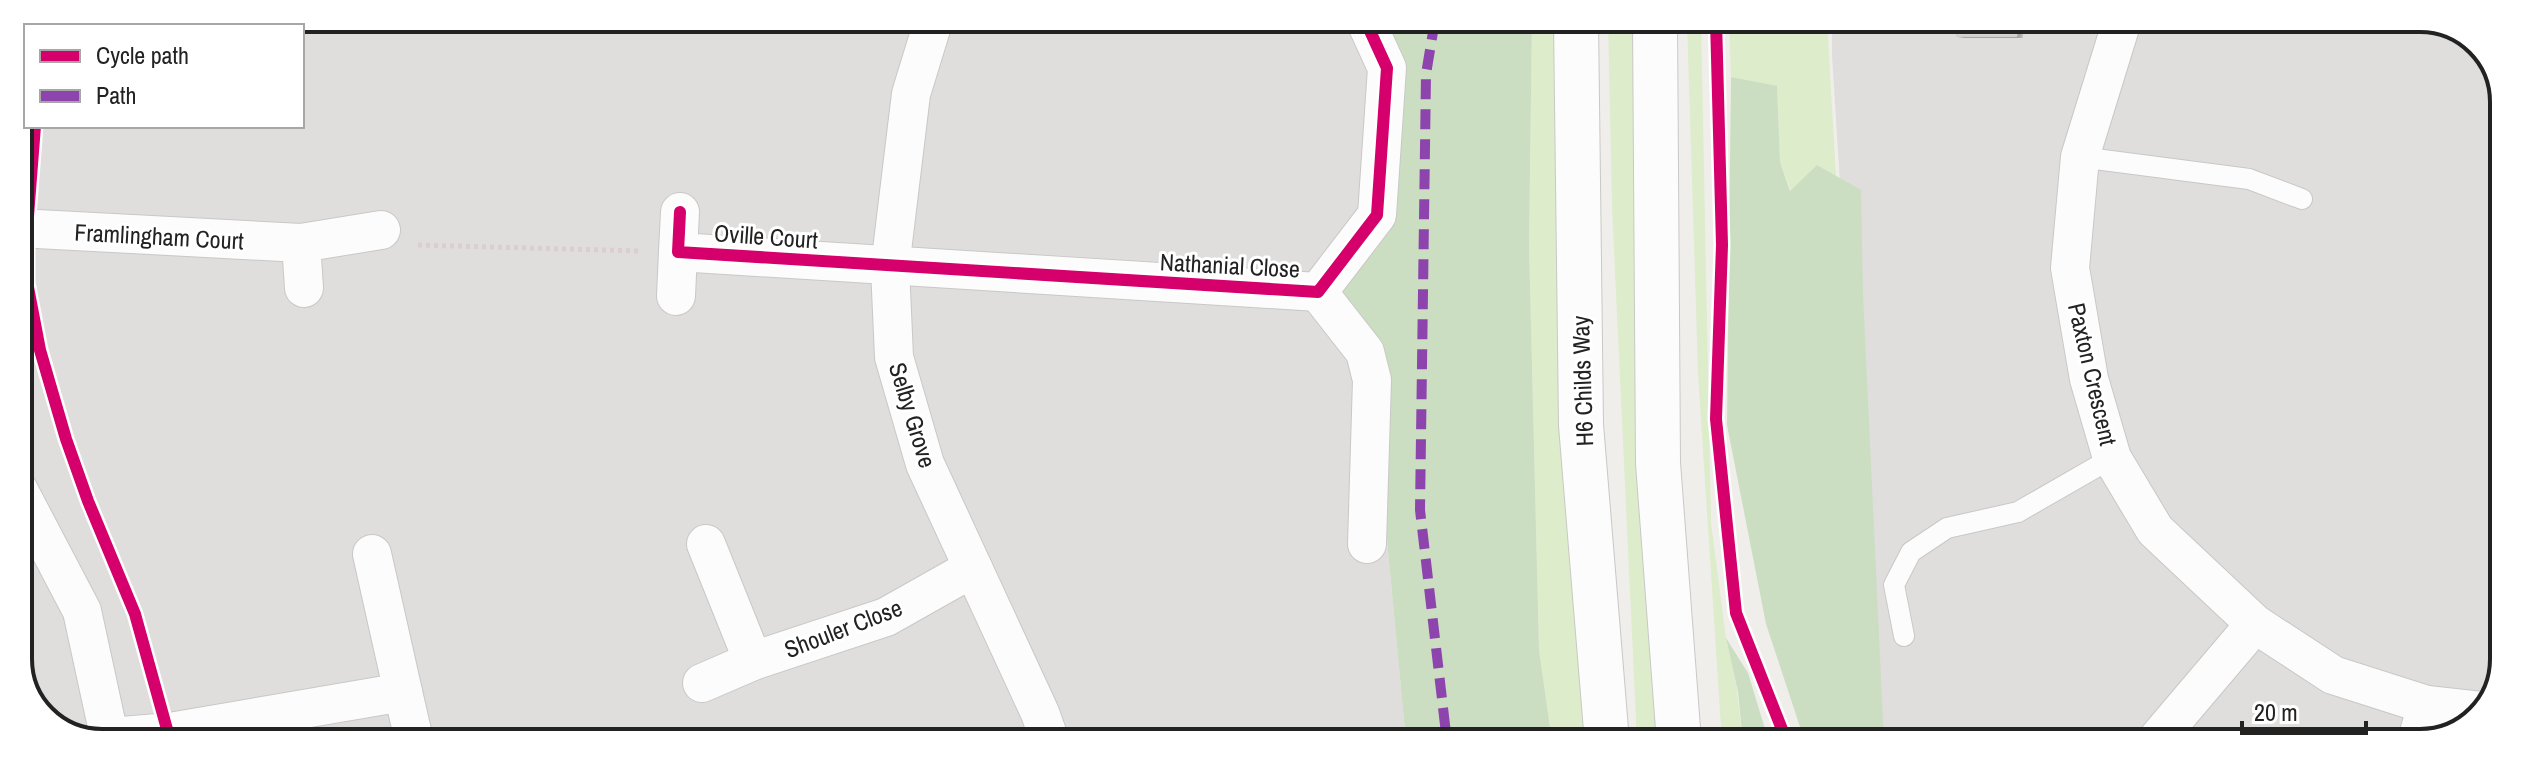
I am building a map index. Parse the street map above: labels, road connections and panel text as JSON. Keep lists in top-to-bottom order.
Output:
{
  "streets": {
    "street": [
      "Framlingham Court",
      "Oville Court",
      "Nathanial Close",
      "Paxton Crescent",
      "H6 Childs Way",
      "Selby Grove",
      "Shouler Close"
    ]
  },
  "crossings": [
    ["Oville Court", "Nathanial Close"],
    ["Oville Court", "Selby Grove"],
    ["Nathanial Close", "Selby Grove"],
    ["Selby Grove", "Shouler Close"]
  ],
  "legend": ["Cycle path", "Path"],
  "scale_bar": "20 m"
}
